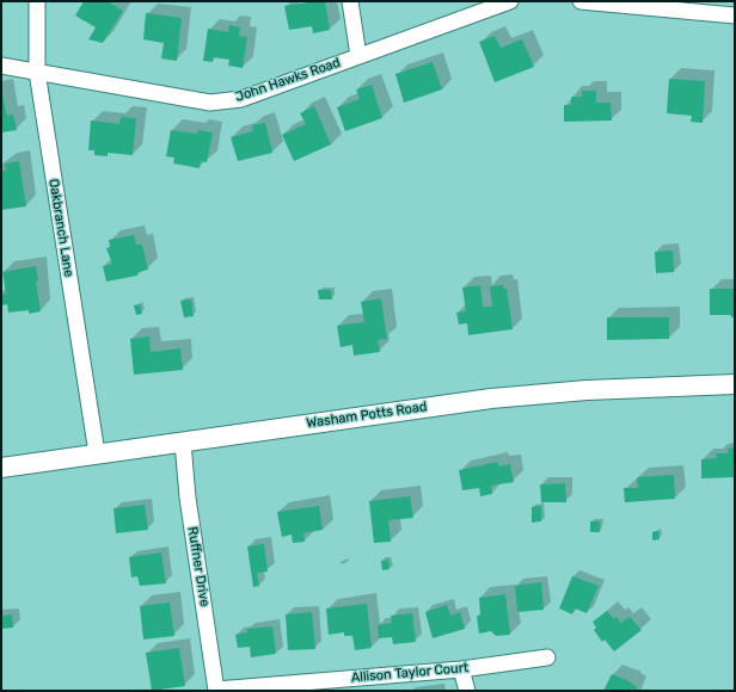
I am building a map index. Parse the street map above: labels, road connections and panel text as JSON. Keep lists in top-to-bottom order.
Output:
{
  "streets": {
    "street": [
      "John Hawks Road",
      "Oakbranch Lane",
      "Washam Potts Road",
      "Ruffner Drive",
      "Allison Taylor Court"
    ]
  },
  "crossings": [
    ["John Hawks Road", "Oakbranch Lane"],
    ["Oakbranch Lane", "Washam Potts Road"],
    ["Washam Potts Road", "Ruffner Drive"],
    ["Ruffner Drive", "Allison Taylor Court"]
  ]
}
